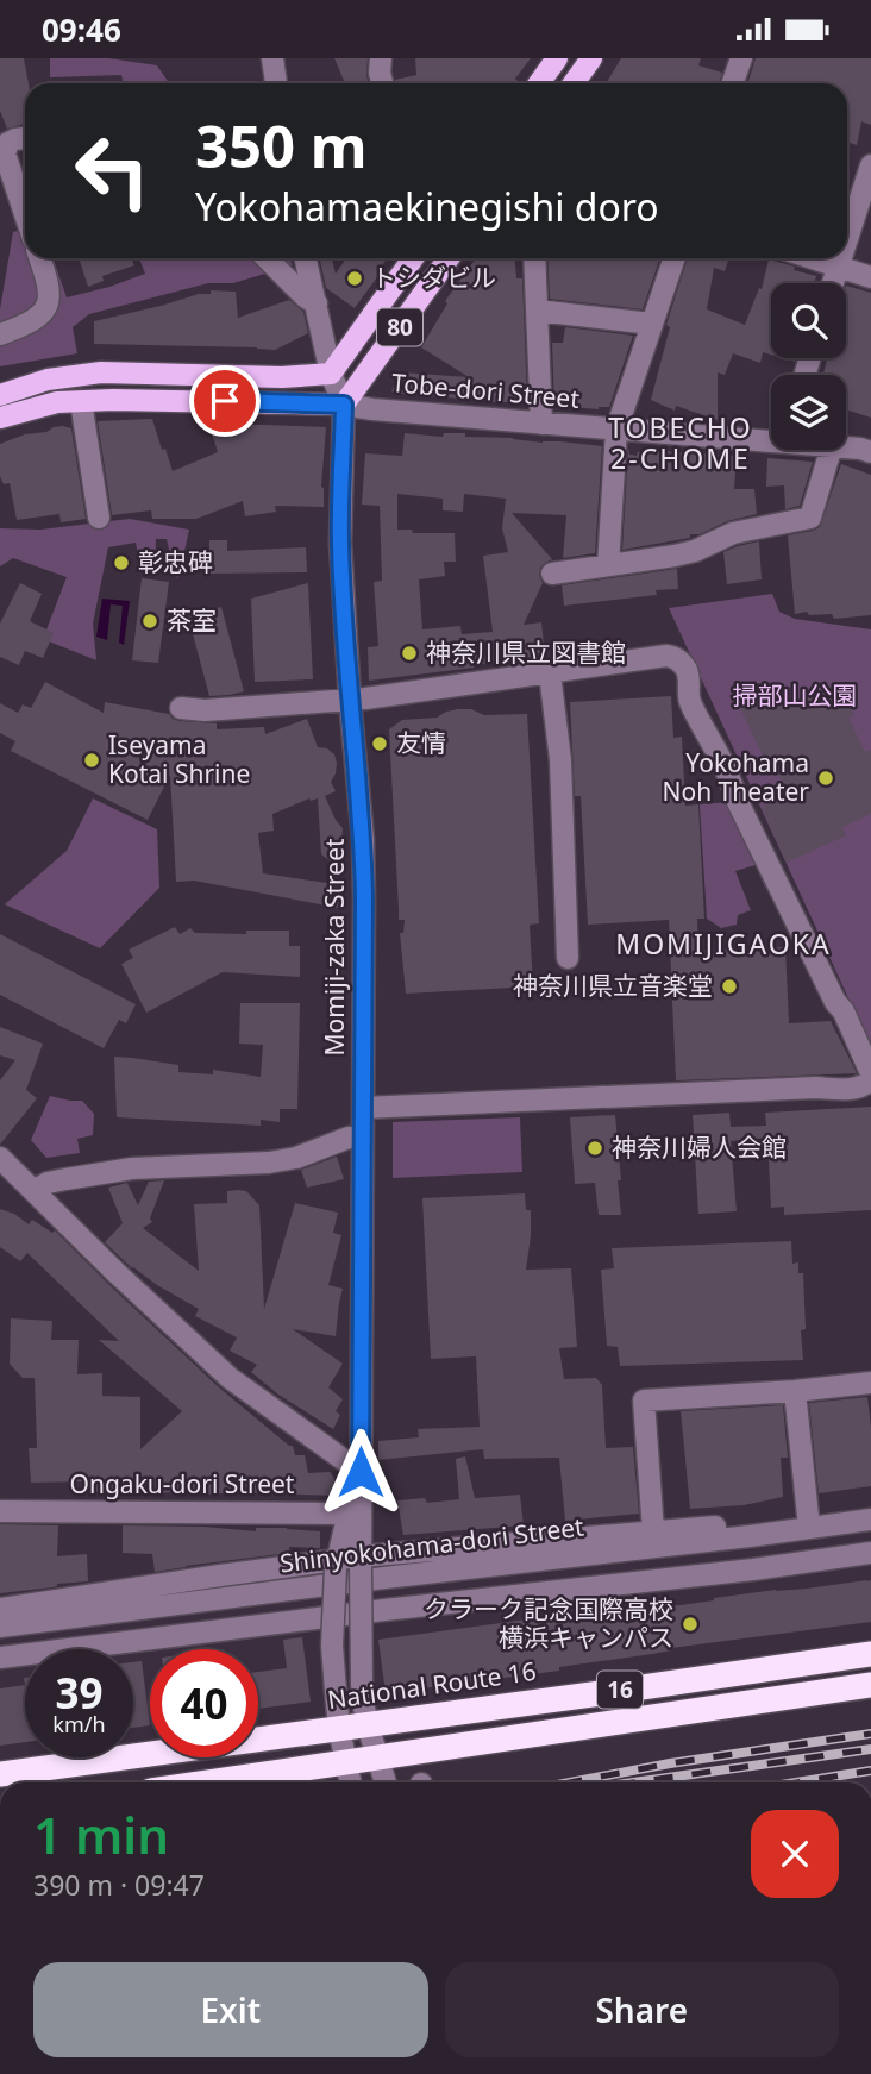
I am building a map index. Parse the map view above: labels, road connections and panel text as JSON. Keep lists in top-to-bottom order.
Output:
{
  "streets": {
    "highway": ["National Route 16", "16"],
    "main road": ["80"],
    "street": [
      "Tobe-dori Street",
      "Momiji-zaka Street",
      "Ongaku-dori Street",
      "Shinyokohama-dori Street"
    ]
  },
  "crossings": [
    ["80", "Tobe-dori Street"],
    ["80", "Momiji-zaka Street"],
    ["Tobe-dori Street", "Momiji-zaka Street"],
    ["Momiji-zaka Street", "Ongaku-dori Street"]
  ],
  "districts": ["TOBECHO 2-CHOME", "MOMIJIGAOKA"],
  "parks": ["掃部山公園"],
  "places": [
    "トシダビル",
    "彰忠碑",
    "茶室",
    "神奈川県立図書館",
    "友情",
    "Iseyama Kotai Shrine",
    "Yokohama Noh Theater",
    "神奈川県立音楽堂",
    "神奈川婦人会館",
    "クラーク記念国際高校 横浜キャンパス"
  ],
  "page": {
    "status": "09:46",
    "turn": ["350 m", "Yokohamaekinegishi doro"],
    "speed": "39 km/h",
    "limit": "40",
    "heading": ["1 min", "390 m · 09:47"],
    "buttons": ["Exit", "Share"]
  }
}
